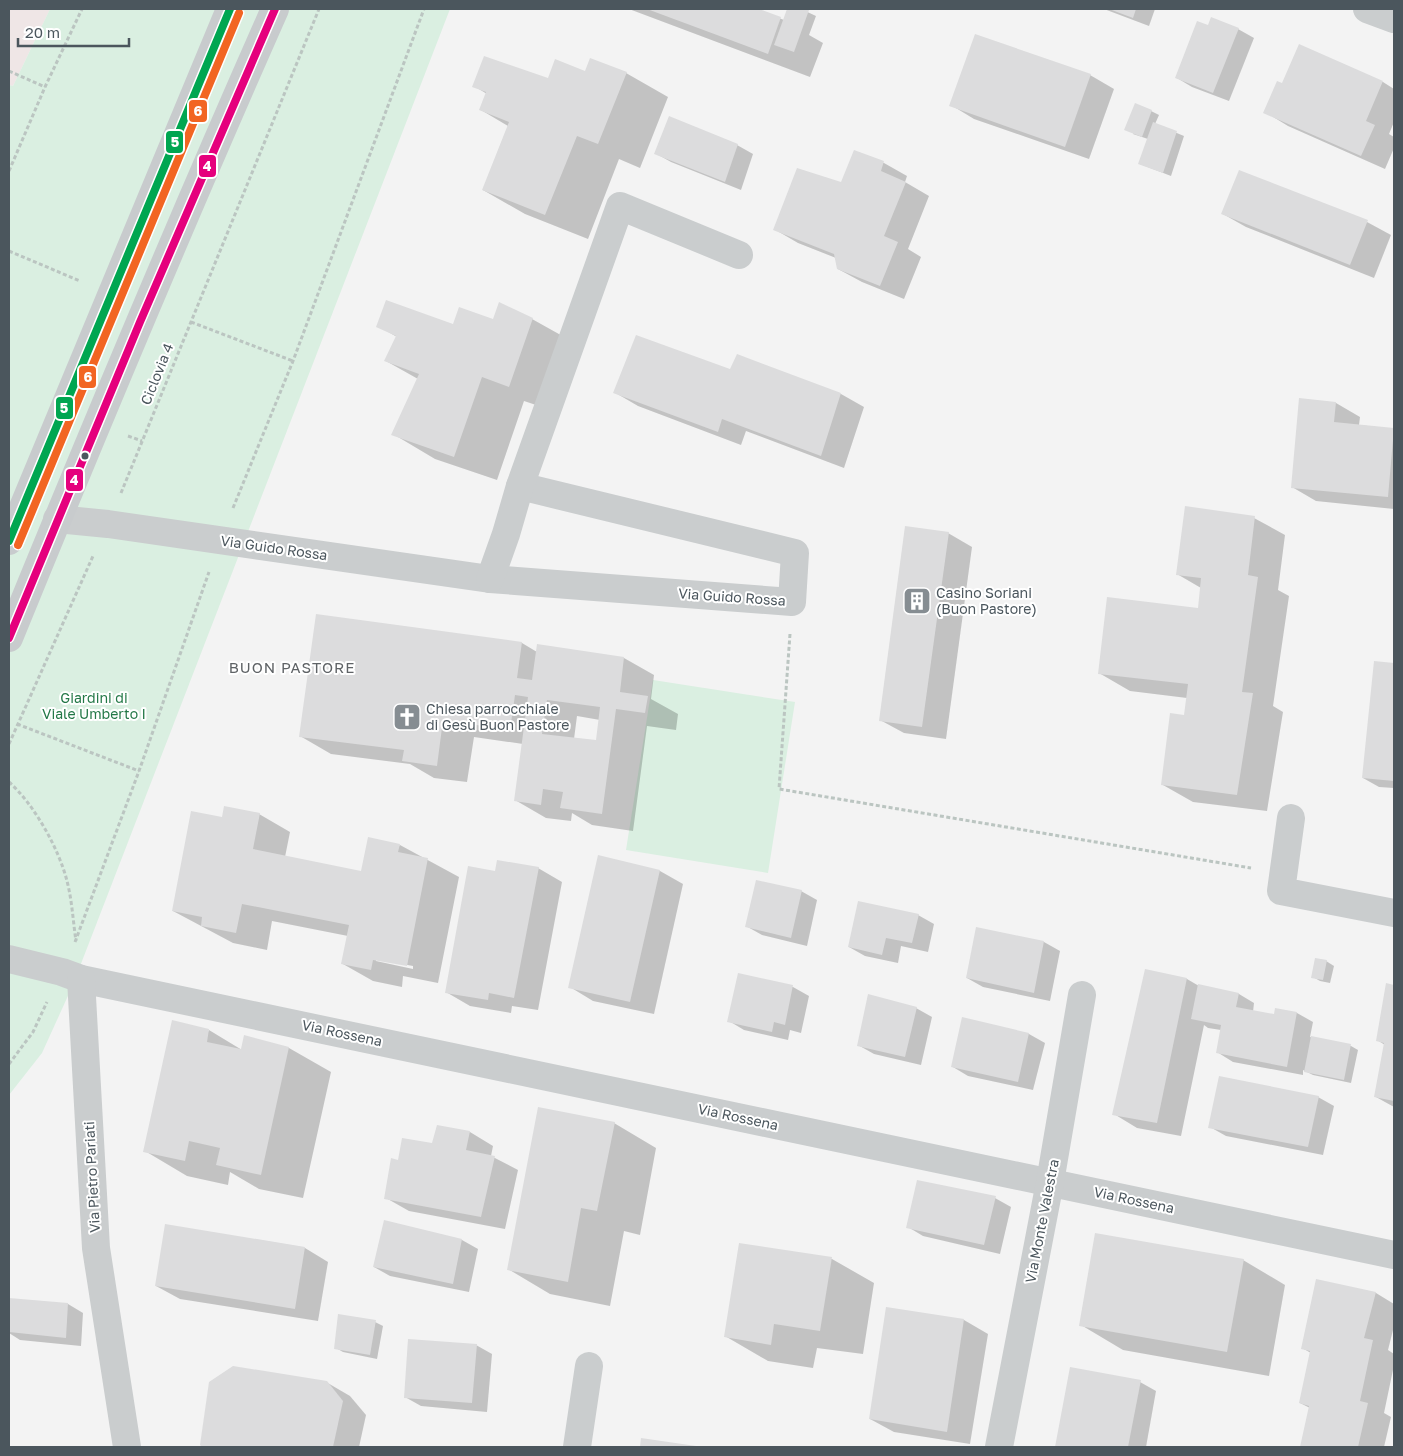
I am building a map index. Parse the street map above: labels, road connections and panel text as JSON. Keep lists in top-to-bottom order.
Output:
{
  "streets": {
    "street": [
      "Via Guido Rossa",
      "Via Rossena",
      "Via Pietro Pariati",
      "Via Monte Valestra"
    ],
    "path": ["Ciclovia 4"]
  },
  "crossings": [
    ["Ciclovia 4", "Via Guido Rossa"],
    ["Via Rossena", "Via Pietro Pariati"],
    ["Via Rossena", "Via Monte Valestra"]
  ],
  "districts": ["BUON PASTORE"],
  "parks": ["Giardini di Viale Umberto I"],
  "places": {
    "building": ["Casino Soriani (Buon Pastore)"],
    "church": ["Chiesa parrocchiale di Gesù Buon Pastore"]
  },
  "lines": ["transit line 4", "transit line 5", "transit line 6"],
  "scale_bar": "20 m"
}
